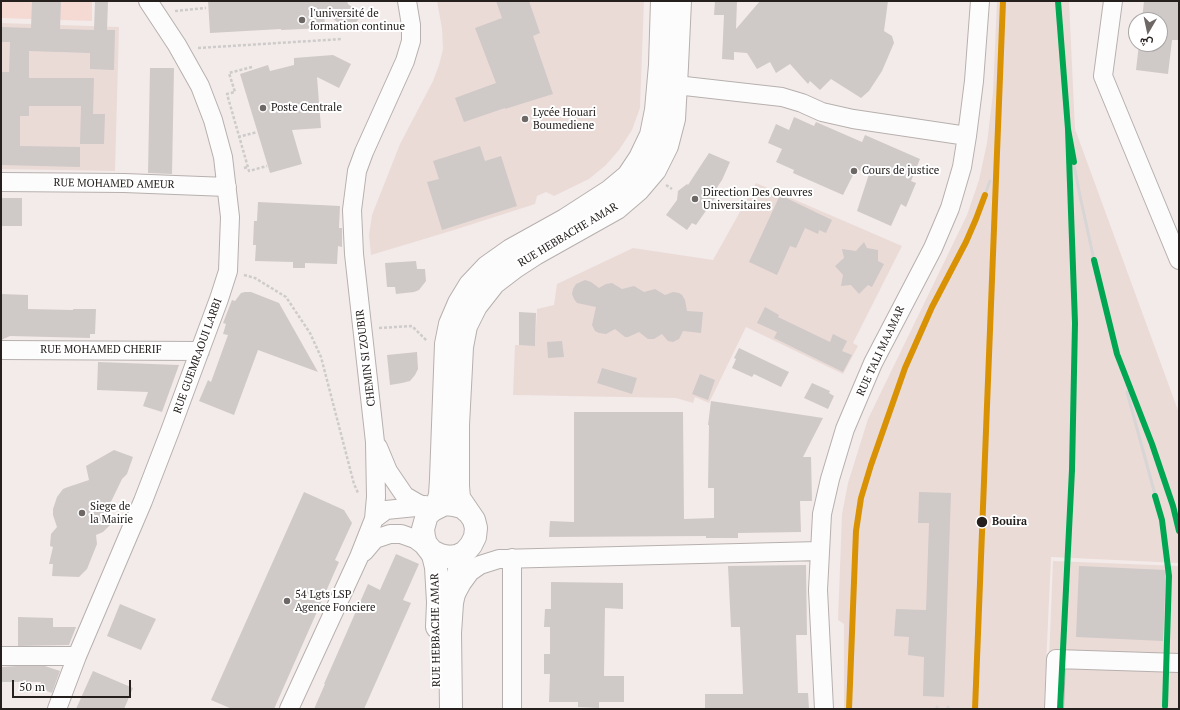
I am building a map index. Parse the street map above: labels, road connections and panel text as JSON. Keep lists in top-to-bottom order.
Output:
{
  "streets": {
    "main road": ["RUE HEBBACHE AMAR"],
    "street": [
      "RUE MOHAMED AMEUR",
      "RUE MOHAMED CHERIF",
      "RUE TALI MAAMAR",
      "RUE GUEMRAOUI LARBI",
      "CHEMIN SI ZOUBIR"
    ]
  },
  "crossings": [
    ["RUE MOHAMED AMEUR", "RUE GUEMRAOUI LARBI"],
    ["RUE MOHAMED CHERIF", "RUE GUEMRAOUI LARBI"]
  ],
  "places": [
    "l'université de formation continue",
    "Poste Centrale",
    "Lycée Houari Boumediene",
    "Cours de justice",
    "Direction Des Oeuvres Universitaires",
    "Siege de la Mairie",
    "Bouira",
    "54 Lgts LSP Agence Fonciere"
  ],
  "scale_bar": "50 m",
  "north": "bottom"
}
